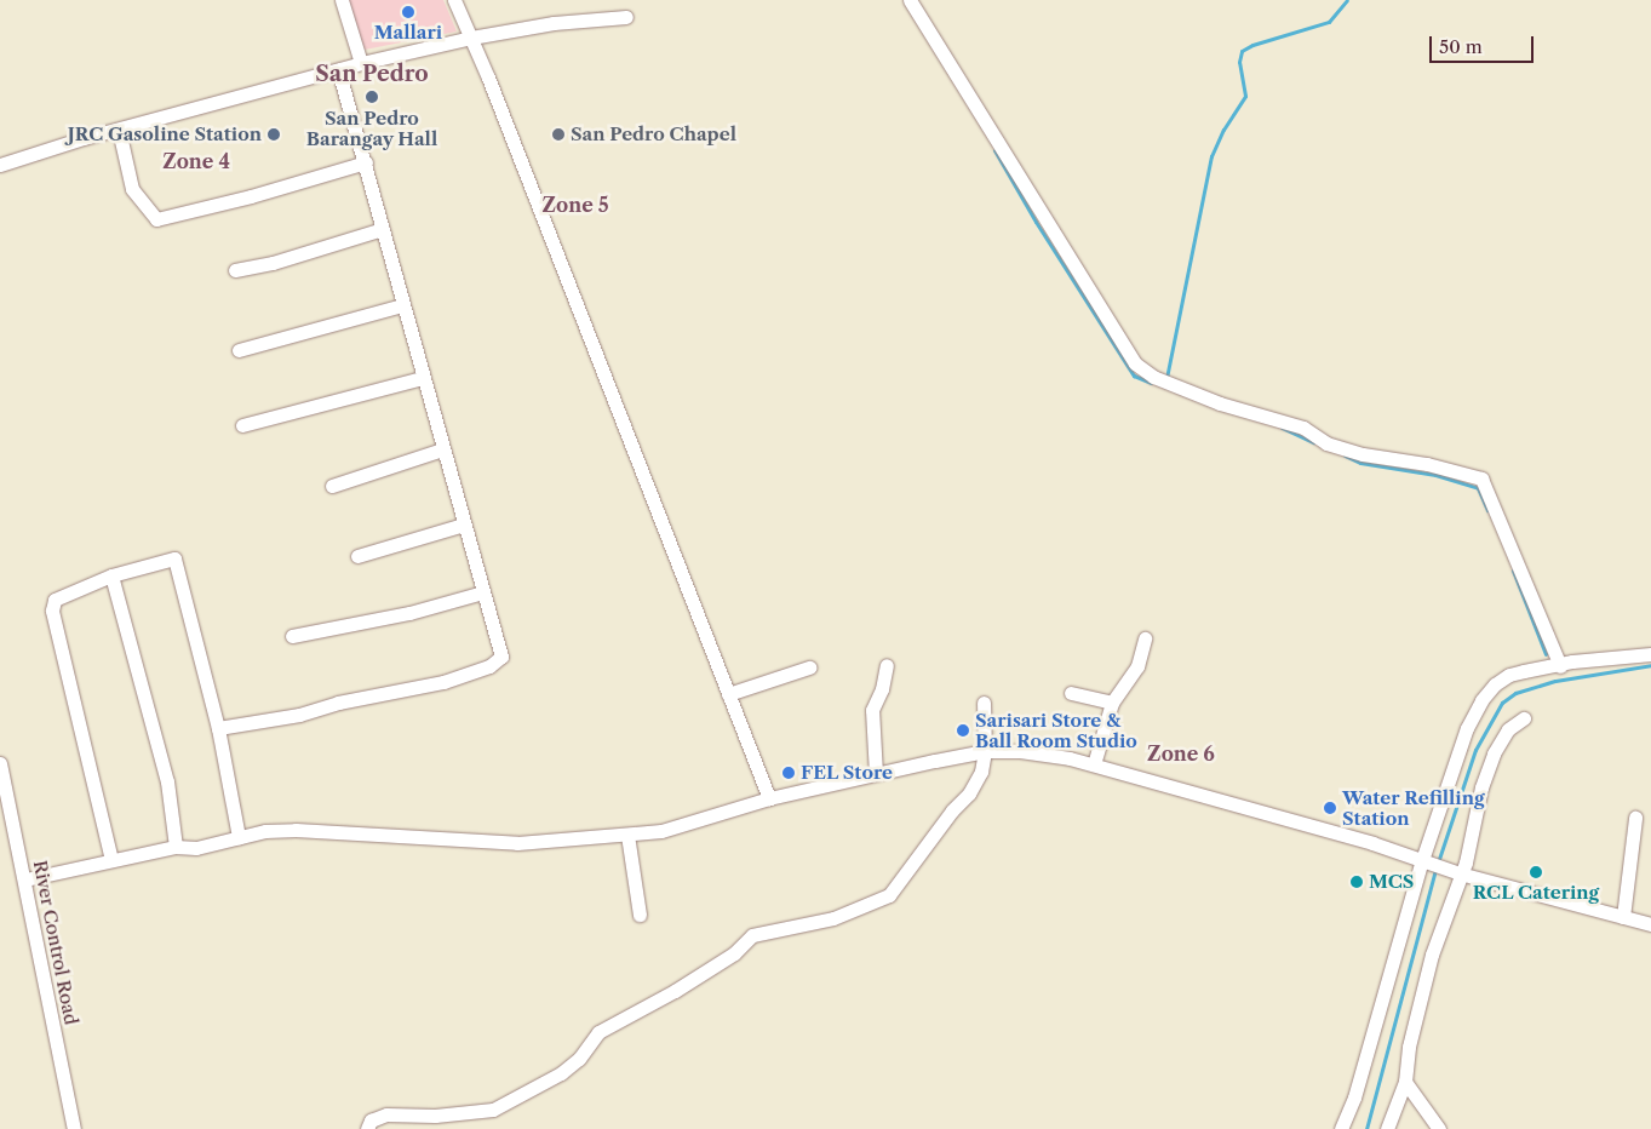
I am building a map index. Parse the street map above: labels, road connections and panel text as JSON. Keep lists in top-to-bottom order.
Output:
{
  "streets": {
    "street": ["River Control Road"]
  },
  "districts": [
    "San Pedro",
    "Zone 4",
    "Zone 5",
    "Zone 6"
  ],
  "places": [
    "Mallari",
    "San Pedro Barangay Hall",
    "JRC Gasoline Station",
    "San Pedro Chapel",
    "Sarisari Store & Ball Room Studio",
    "FEL Store",
    "Water Refilling Station",
    "RCL Catering",
    "MCS"
  ],
  "scale_bar": "50 m"
}
